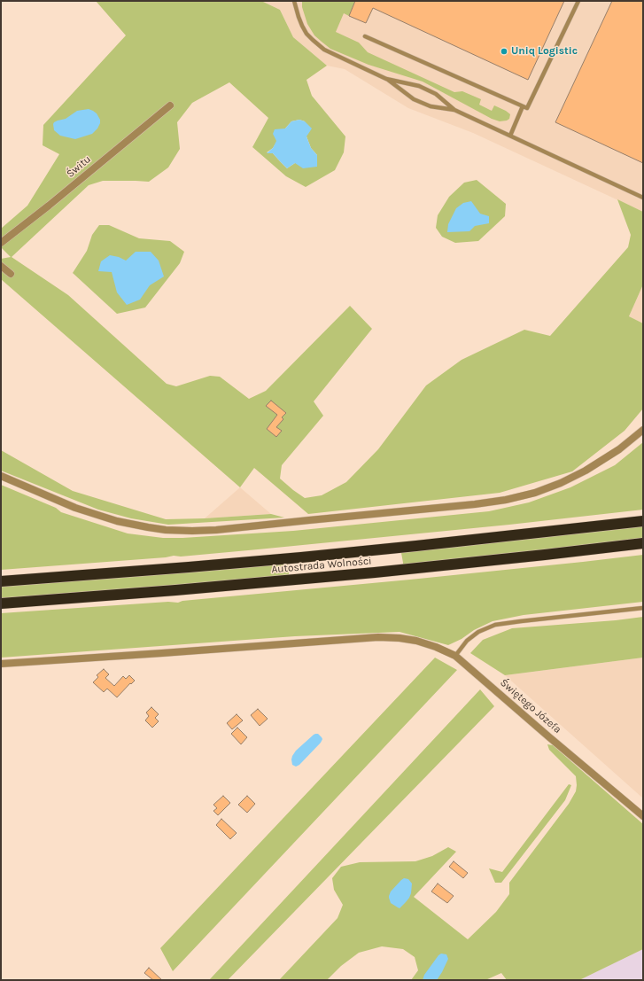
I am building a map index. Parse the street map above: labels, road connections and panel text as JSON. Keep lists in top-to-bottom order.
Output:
{
  "streets": {
    "highway": ["Autostrada Wolności"],
    "street": ["Świtu", "Świętego Józefa"]
  },
  "places": ["Uniq Logistic"]
}
